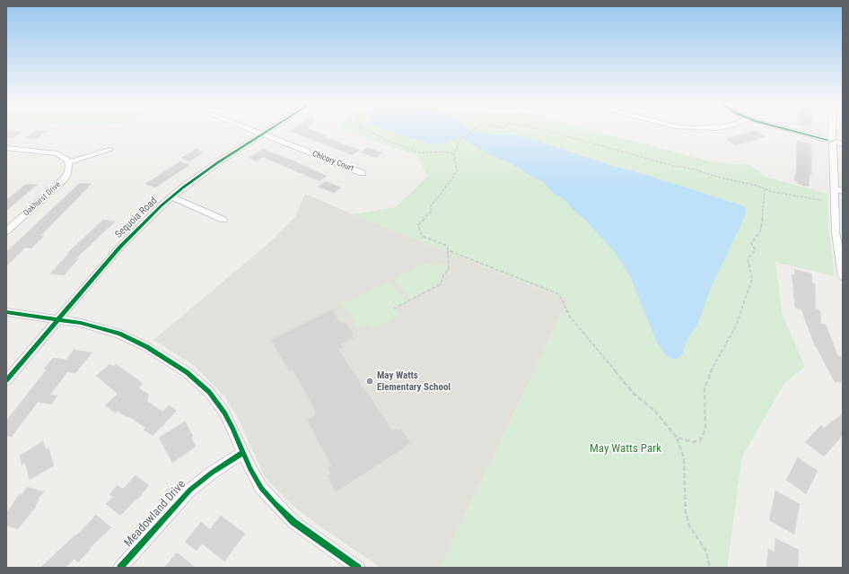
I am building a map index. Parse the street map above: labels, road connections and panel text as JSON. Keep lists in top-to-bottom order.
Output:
{
  "streets": {
    "street": [
      "Chicory Court",
      "Oakhurst Drive",
      "Sequoia Road",
      "Meadowland Drive"
    ]
  },
  "crossings": [
    ["Chicory Court", "Sequoia Road"]
  ],
  "parks": ["May Watts Park"],
  "places": ["May Watts Elementary School"]
}
